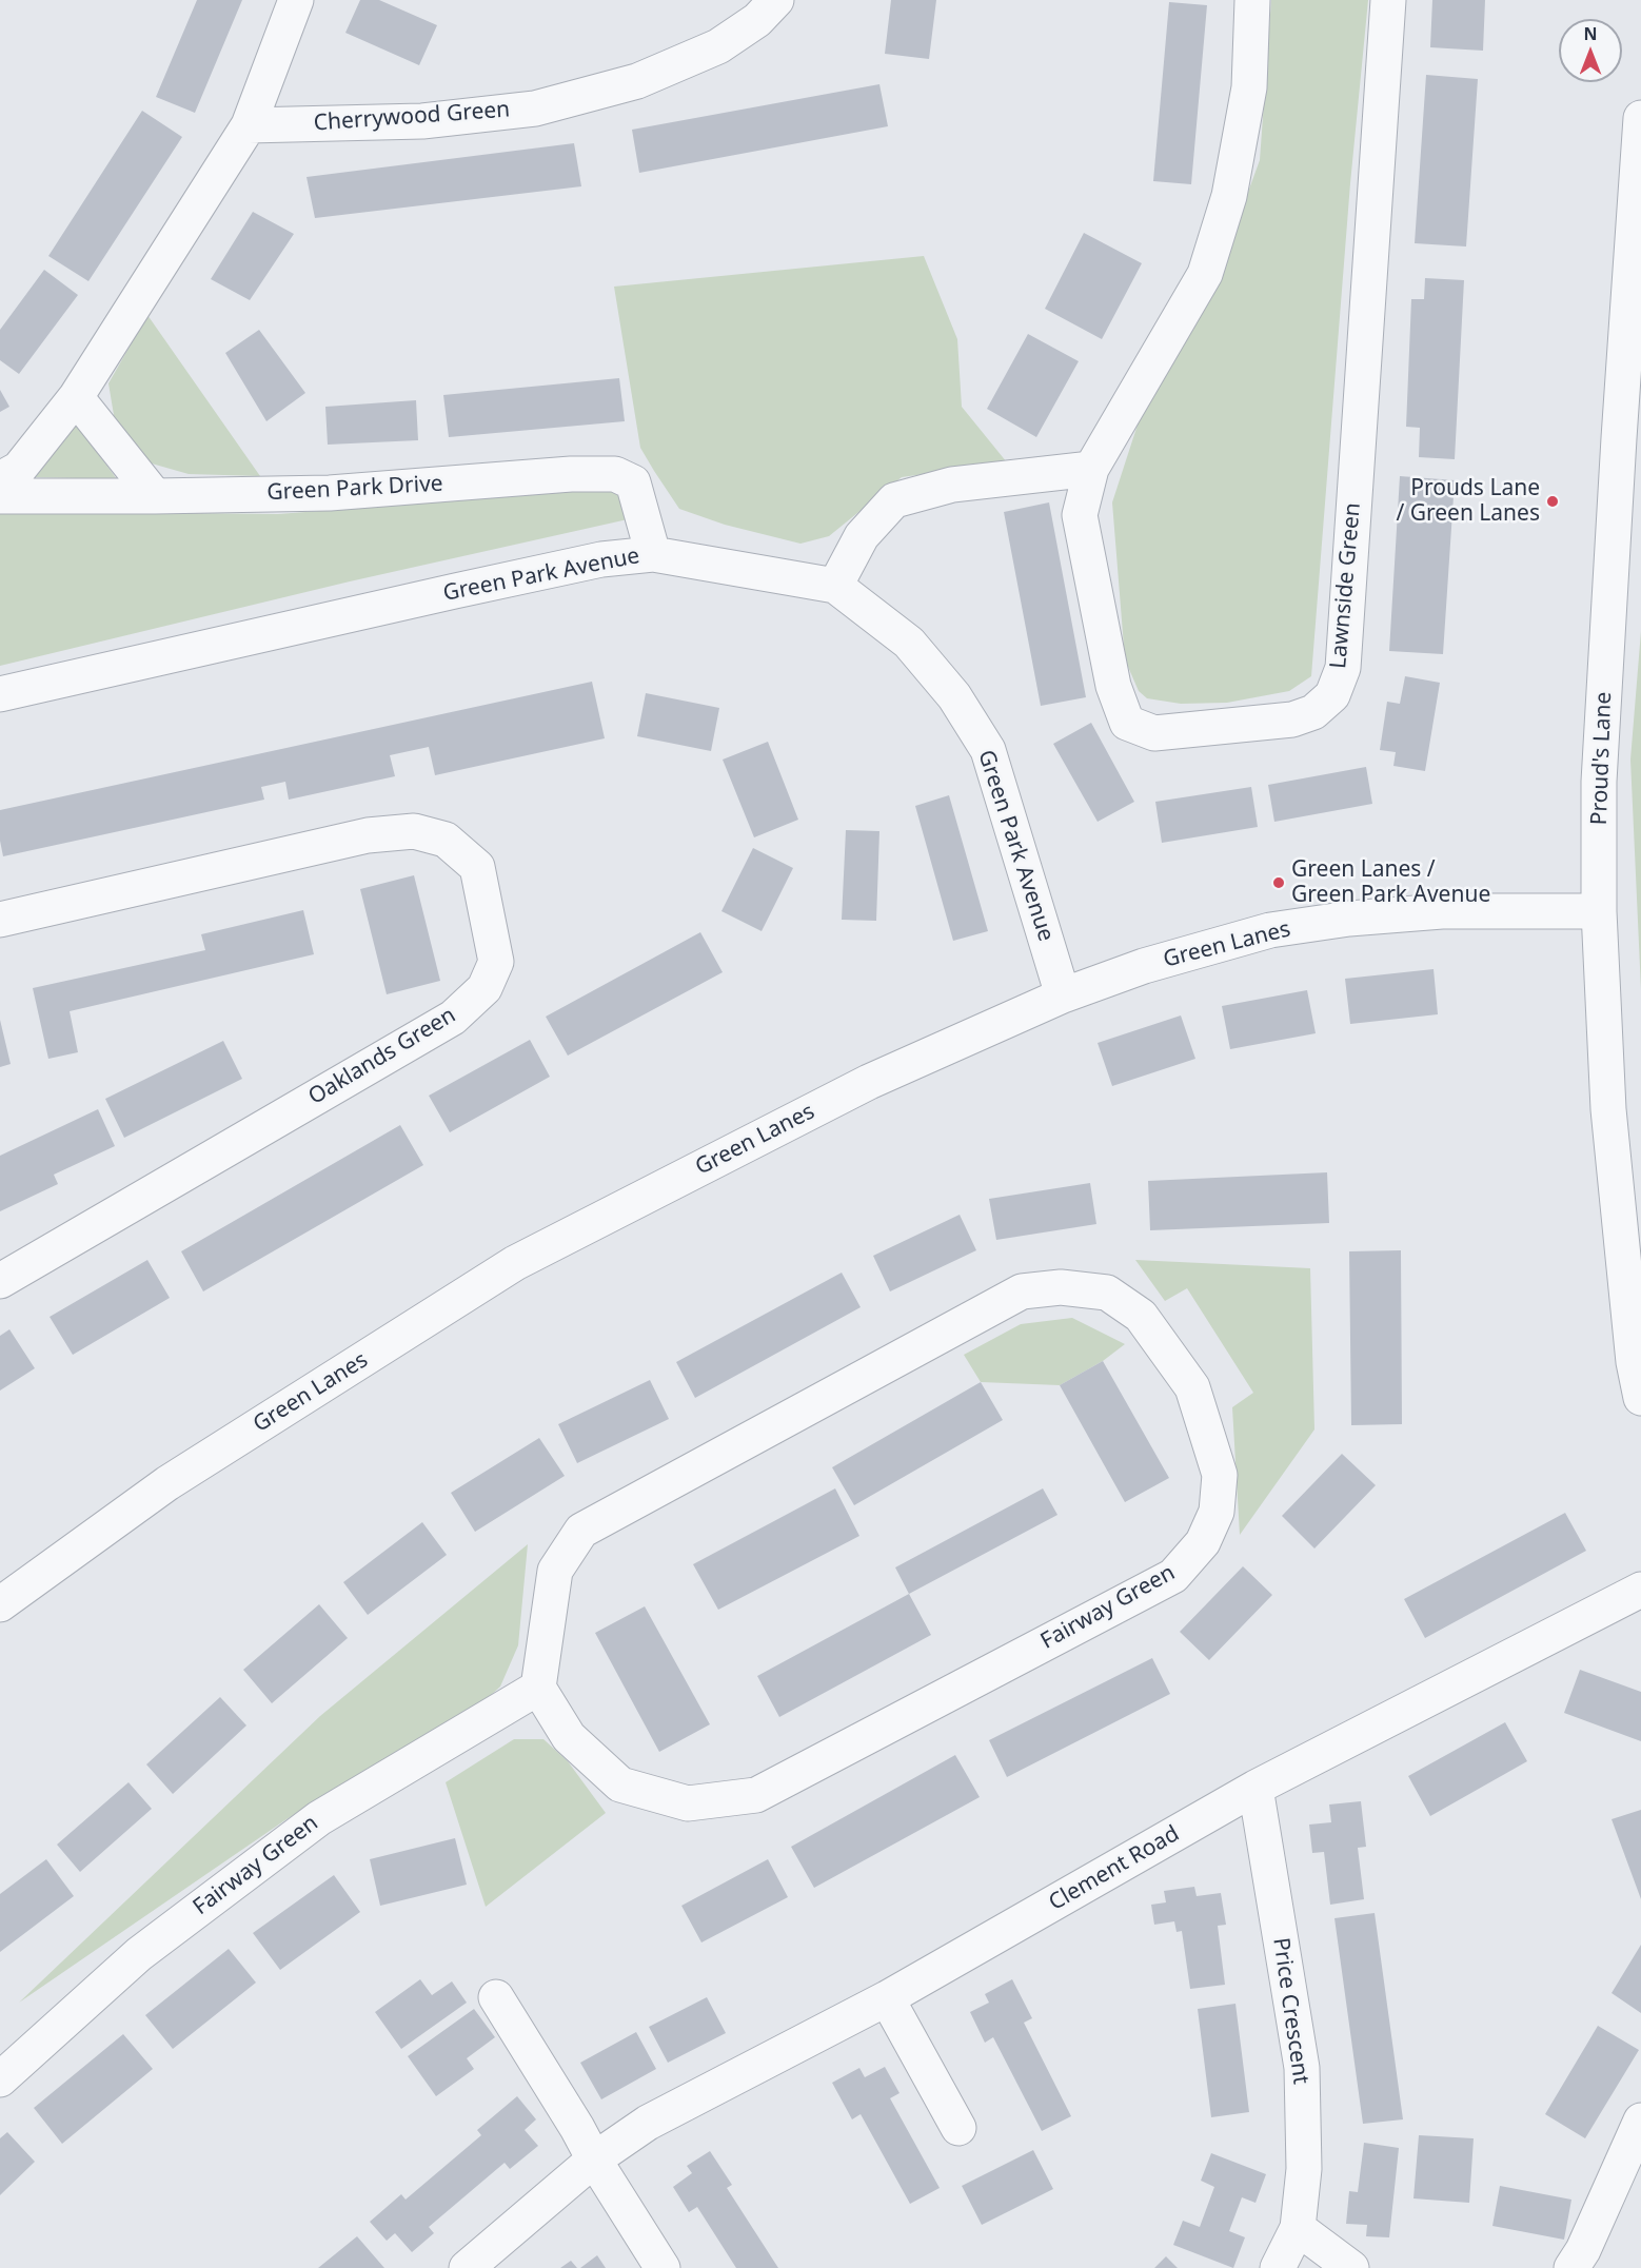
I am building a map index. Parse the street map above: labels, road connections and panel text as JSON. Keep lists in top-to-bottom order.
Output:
{
  "streets": {
    "street": [
      "Cherrywood Green",
      "Green Park Drive",
      "Green Park Avenue",
      "Lawnside Green",
      "Proud's Lane",
      "Green Lanes",
      "Oaklands Green",
      "Fairway Green",
      "Clement Road",
      "Price Crescent"
    ]
  },
  "crossings": [
    ["Green Park Drive", "Green Park Avenue"],
    ["Green Park Avenue", "Green Lanes"],
    ["Proud's Lane", "Green Lanes"],
    ["Clement Road", "Price Crescent"]
  ],
  "places": ["Prouds Lane / Green Lanes", "Green Lanes / Green Park Avenue"],
  "north": "top"
}
